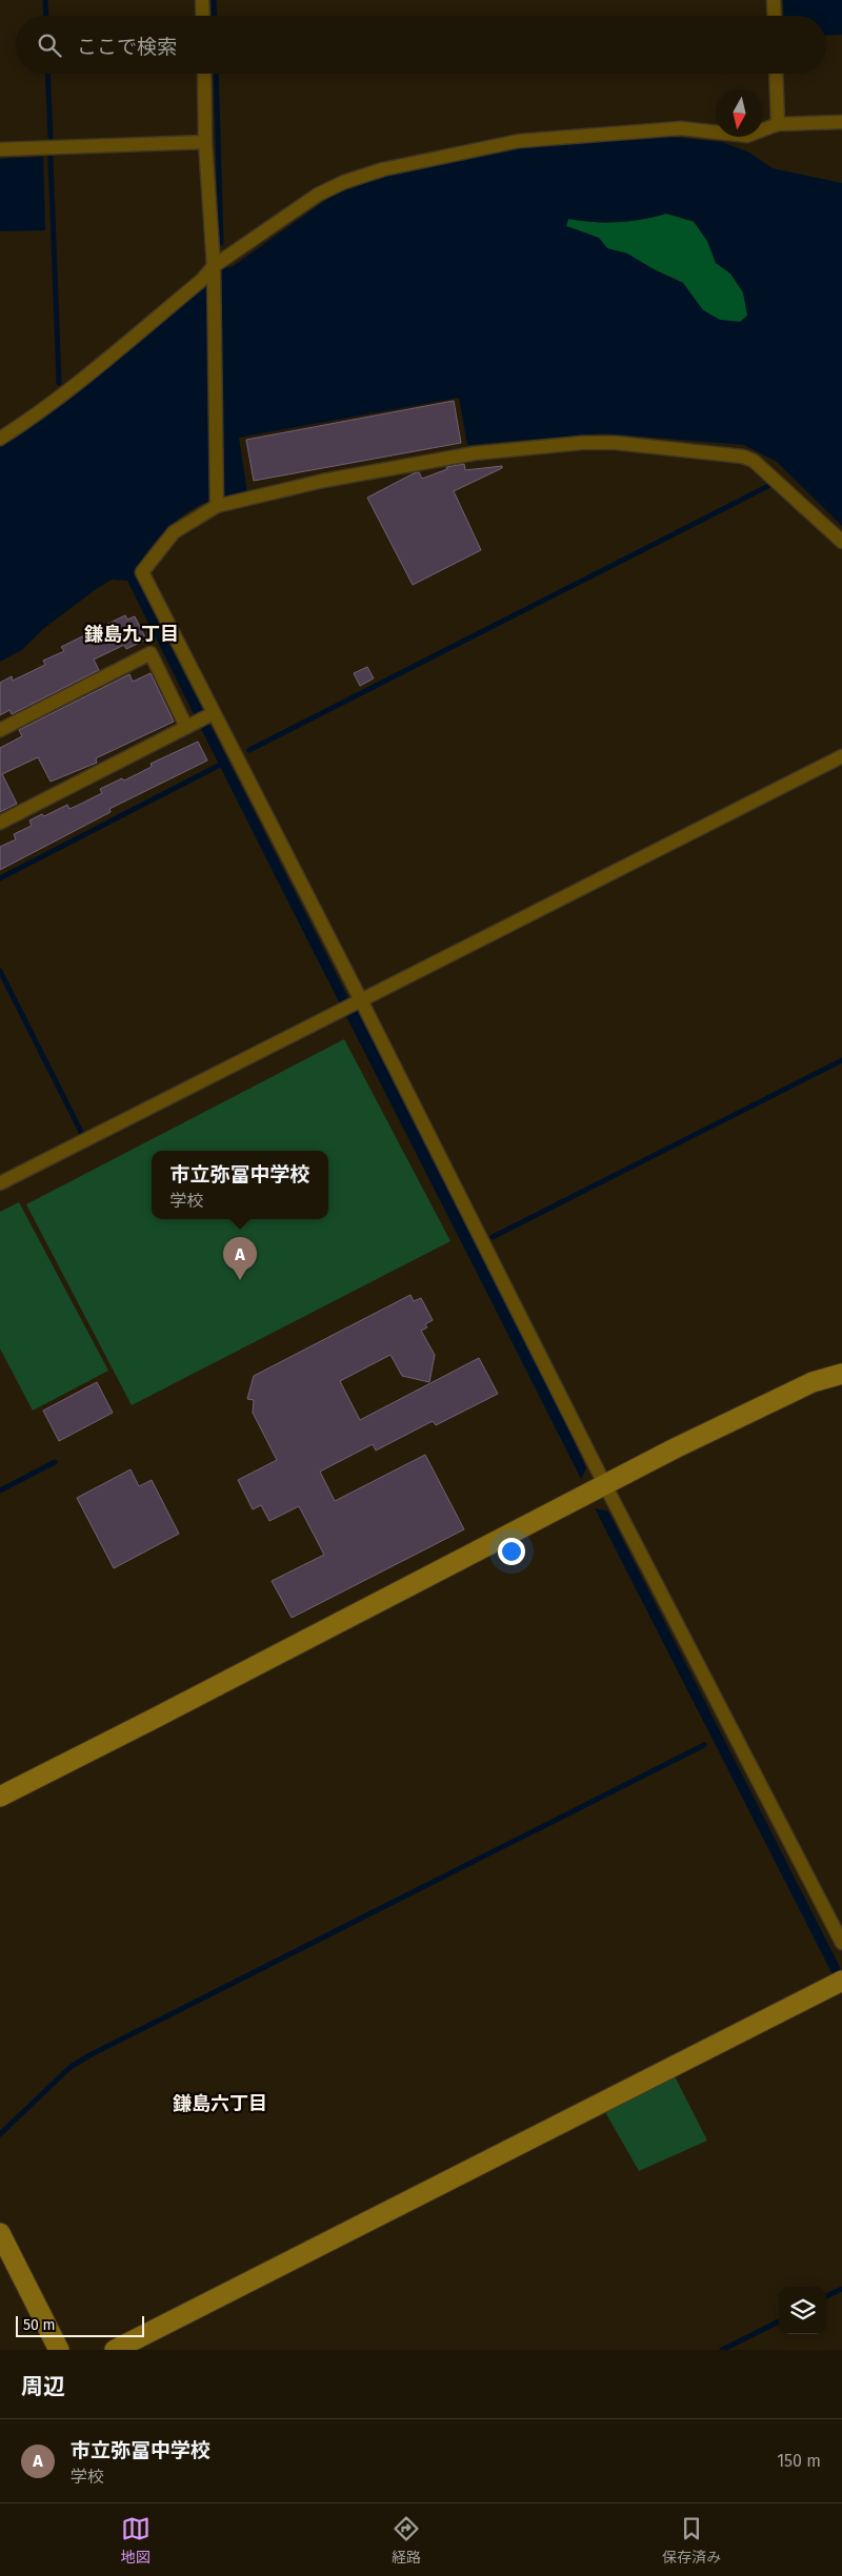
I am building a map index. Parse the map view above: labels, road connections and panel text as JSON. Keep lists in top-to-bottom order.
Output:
{
  "districts": ["鎌島九丁目", "鎌島六丁目"],
  "scale_bar": "50 m",
  "north": "bottom",
  "page": {
    "search": "ここで検索",
    "popup": ["市立弥冨中学校", "学校"],
    "pins": "A",
    "scale": "50 m",
    "heading": "周辺",
    "list": [
      {
        "mark": "A",
        "name": "市立弥冨中学校",
        "note": "学校",
        "value": "150 m"
      }
    ],
    "nav": ["地図", "経路", "保存済み"]
  }
}
